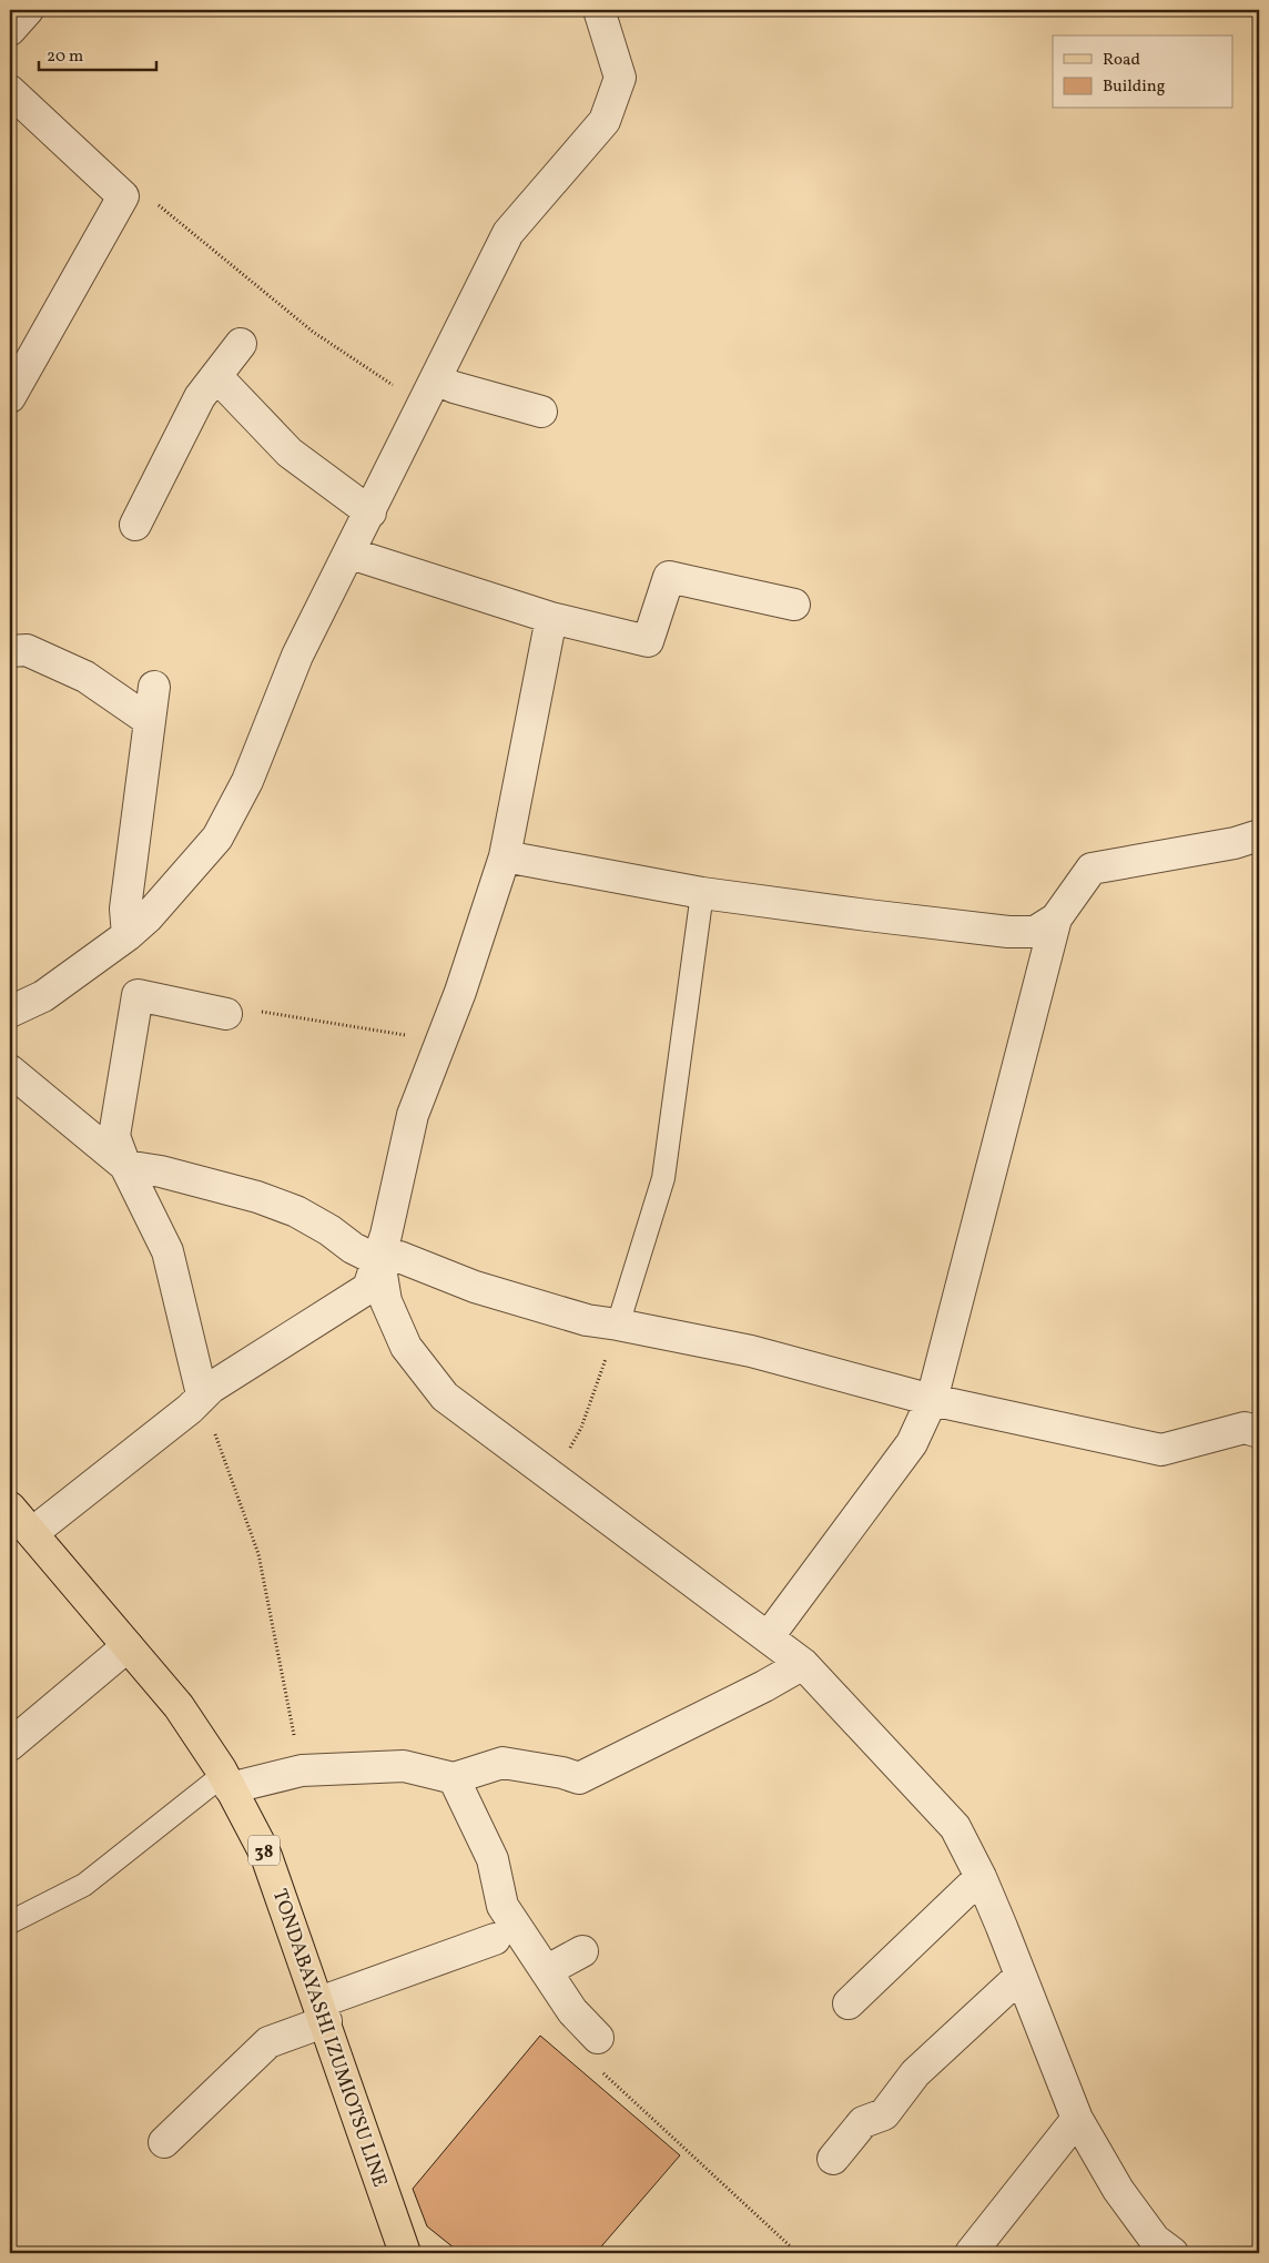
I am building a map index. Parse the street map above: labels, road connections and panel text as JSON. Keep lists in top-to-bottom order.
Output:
{
  "streets": {
    "main road": ["38", "TONDABAYASHI IZUMIOTSU LINE"]
  },
  "legend": ["Road", "Building"],
  "scale_bar": "20 m"
}
